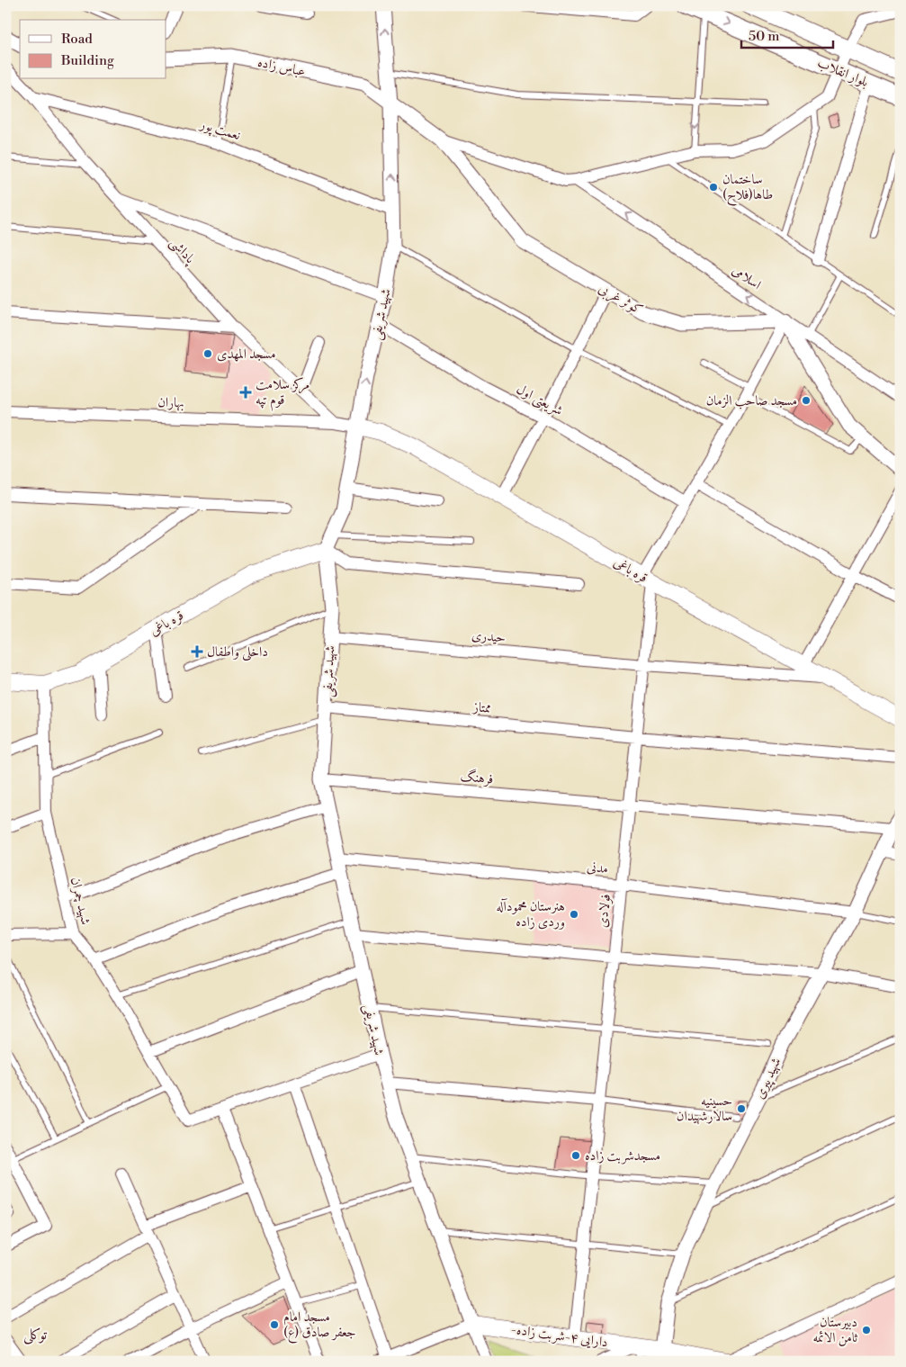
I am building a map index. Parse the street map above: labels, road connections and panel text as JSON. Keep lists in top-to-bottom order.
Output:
{
  "streets": {
    "main road": ["بلوار انقلاب", "قره باغی", "-دارایی ۴-شربت زاده"],
    "street": [
      "عباس زاده",
      "نعمت پور",
      "پاداشی",
      "اسلامی",
      "کوثر غربی",
      "شهید شریفى",
      "شریعتی اول",
      "بهاران",
      "حیدری",
      "ممتاز",
      "فرهنگ",
      "مدنی",
      "شهید چمران",
      "فولادی",
      "شهید پیری"
    ]
  },
  "crossings": [
    ["عباس زاده", "کوثر غربی"],
    ["عباس زاده", "شهید شریفى"],
    ["بلوار انقلاب", "اسلامی"],
    ["نعمت پور", "پاداشی"],
    ["نعمت پور", "شهید شریفى"],
    ["پاداشی", "بهاران"],
    ["اسلامی", "کوثر غربی"],
    ["کوثر غربی", "شهید شریفى"],
    ["شهید شریفى", "شریعتی اول"],
    ["شهید شریفى", "قره باغی"],
    ["شهید شریفى", "حیدری"],
    ["شهید شریفى", "ممتاز"],
    ["شهید شریفى", "فرهنگ"],
    ["شهید شریفى", "مدنی"],
    ["شهید شریفى", "-دارایی ۴-شربت زاده"],
    ["قره باغی", "حیدری"],
    ["قره باغی", "شهید چمران"],
    ["قره باغی", "فولادی"],
    ["حیدری", "فولادی"],
    ["ممتاز", "فولادی"],
    ["فرهنگ", "فولادی"],
    ["فرهنگ", "شهید پیری"],
    ["مدنی", "فولادی"],
    ["مدنی", "شهید پیری"],
    ["فولادی", "-دارایی ۴-شربت زاده"],
    ["شهید پیری", "-دارایی ۴-شربت زاده"]
  ],
  "districts": ["توکلی"],
  "places": {
    "other": [
      "ساختمان طاها(فلاح)",
      "مسجد المهدی",
      "مسجد صاحب الزمان",
      "هنرستان محمودآله وردی زاده",
      "حسینیه سالارشهیدان",
      "مسجدشربت زاده",
      "مسجد امام جعفر صادق (ع)",
      "دبیرستان ثامن الائمه"
    ],
    "health": ["مرکز سلامت قوم تپه", "داخلی واطفال"]
  },
  "legend": ["Road", "Building"],
  "scale_bar": "50 m"
}
